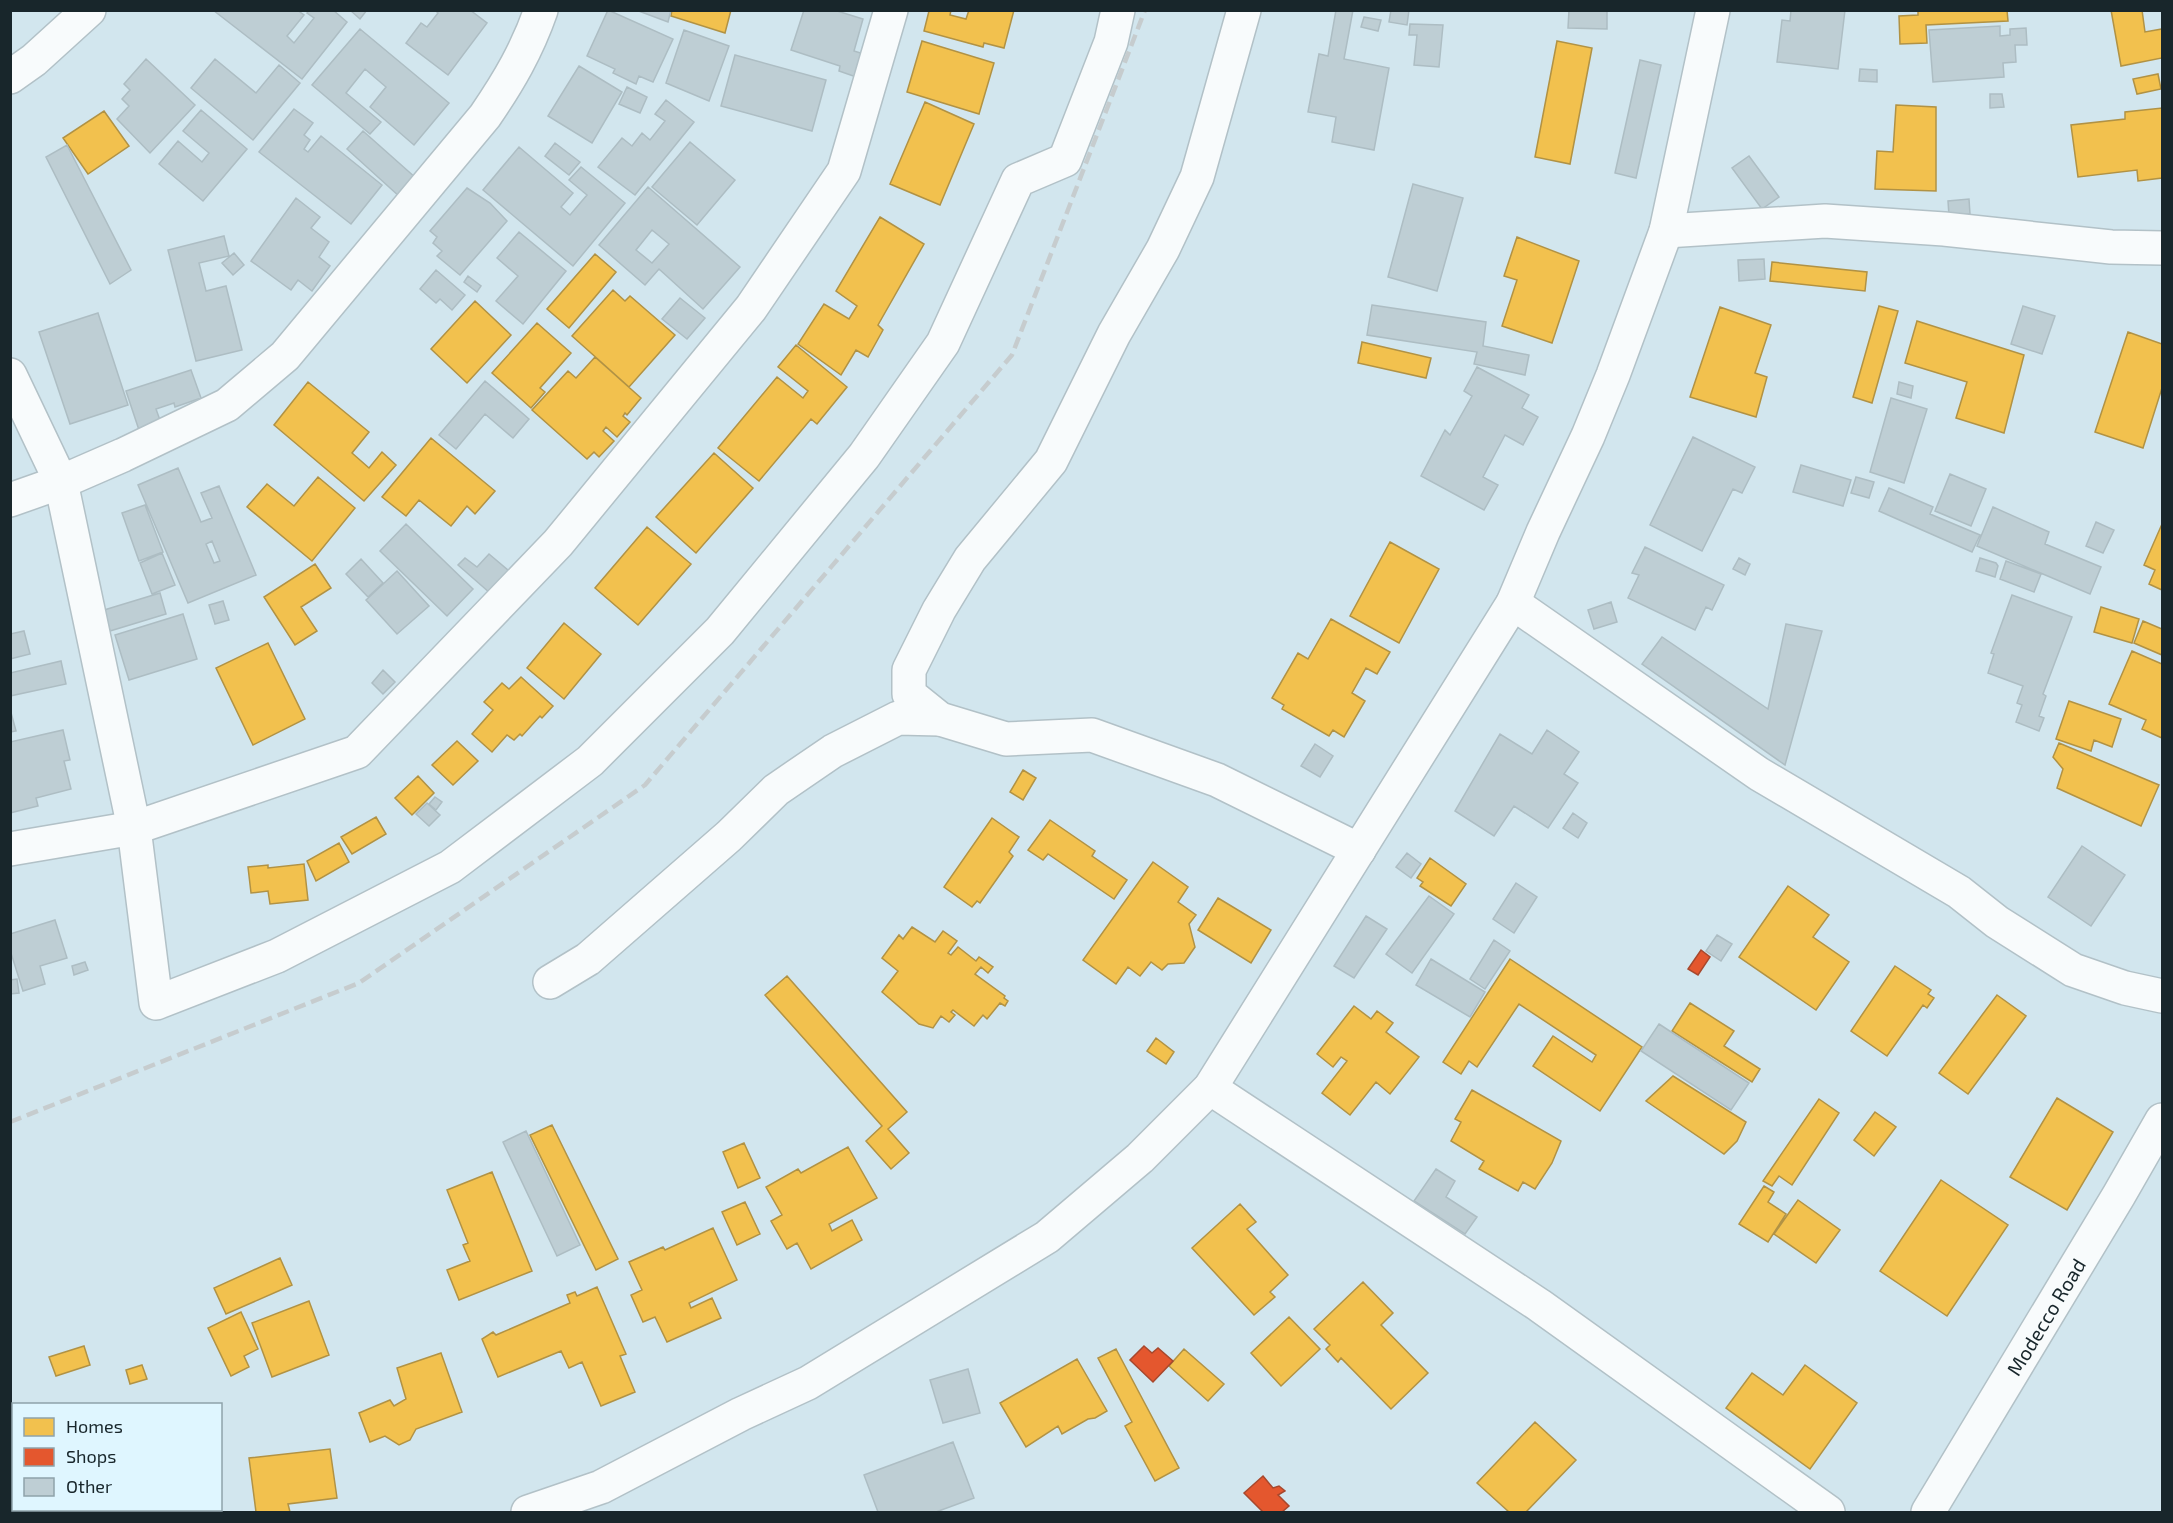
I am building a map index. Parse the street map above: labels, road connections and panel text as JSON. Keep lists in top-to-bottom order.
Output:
{
  "streets": {
    "street": ["Modecco Road"]
  },
  "legend": ["Homes", "Shops", "Other"]
}
